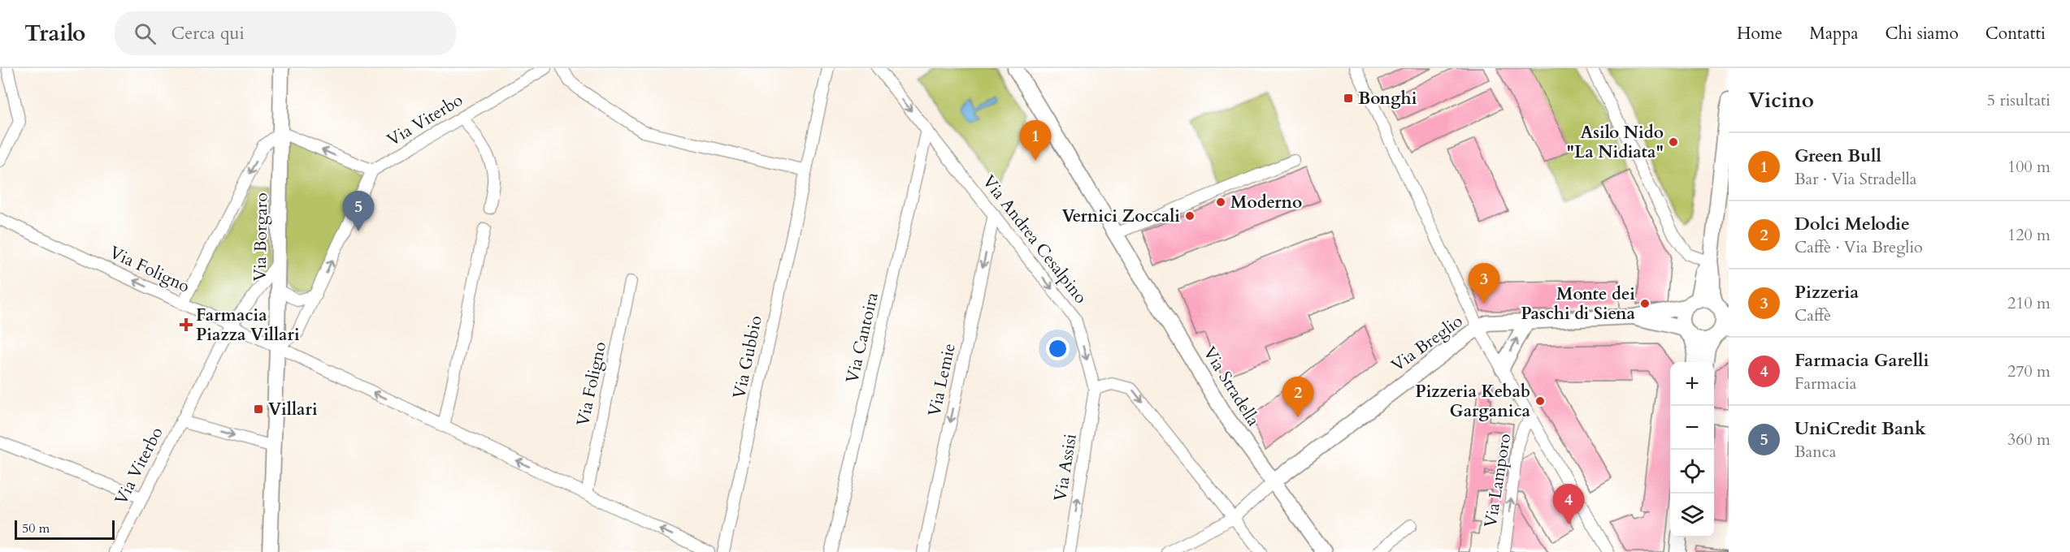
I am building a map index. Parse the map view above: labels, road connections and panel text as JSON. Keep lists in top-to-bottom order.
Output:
{
  "streets": {
    "street": [
      "Via Viterbo",
      "Via Borgaro",
      "Via Andrea Cesalpino",
      "Via Foligno",
      "Via Cantoira",
      "Via Breglio",
      "Via Gubbio",
      "Via Lemie",
      "Via Stradella",
      "Via Assisi",
      "Via Lamporo"
    ]
  },
  "crossings": [
    ["Via Viterbo", "Via Borgaro"],
    ["Via Viterbo", "Via Foligno"],
    ["Via Borgaro", "Via Foligno"],
    ["Via Andrea Cesalpino", "Via Cantoira"],
    ["Via Andrea Cesalpino", "Via Lemie"],
    ["Via Andrea Cesalpino", "Via Assisi"],
    ["Via Breglio", "Via Stradella"]
  ],
  "one_way": [
    "Via Andrea Cesalpino",
    "Via Foligno",
    "Via Lemie",
    "Via Assisi",
    "Via Lamporo"
  ],
  "places": {
    "transit": ["Bonghi", "Villari"],
    "other": [
      "Asilo Nido \"La Nidiata\"",
      "Moderno",
      "Vernici Zoccali",
      "Monte dei Paschi di Siena",
      "Pizzeria Kebab Garganica"
    ],
    "health": ["Farmacia Piazza Villari"]
  },
  "scale_bar": "50 m",
  "page": {
    "header": "Trailo",
    "search": "Cerca qui",
    "nav": [
      "Home",
      "Mappa",
      "Chi siamo",
      "Contatti"
    ],
    "heading": ["Vicino", "5 risultati"],
    "pins": [
      "1",
      "5",
      "3",
      "2",
      "4"
    ],
    "list": [
      {
        "mark": "1",
        "name": "Green Bull",
        "note": "Bar · Via Stradella",
        "value": "100 m"
      },
      {
        "mark": "2",
        "name": "Dolci Melodie",
        "note": "Caffè · Via Breglio",
        "value": "120 m"
      },
      {
        "mark": "3",
        "name": "Pizzeria",
        "note": "Caffè",
        "value": "210 m"
      },
      {
        "mark": "4",
        "name": "Farmacia Garelli",
        "note": "Farmacia",
        "value": "270 m"
      },
      {
        "mark": "5",
        "name": "UniCredit Bank",
        "note": "Banca",
        "value": "360 m"
      }
    ],
    "map_buttons": ["+", "−"],
    "scale": "50 m"
  }
}
